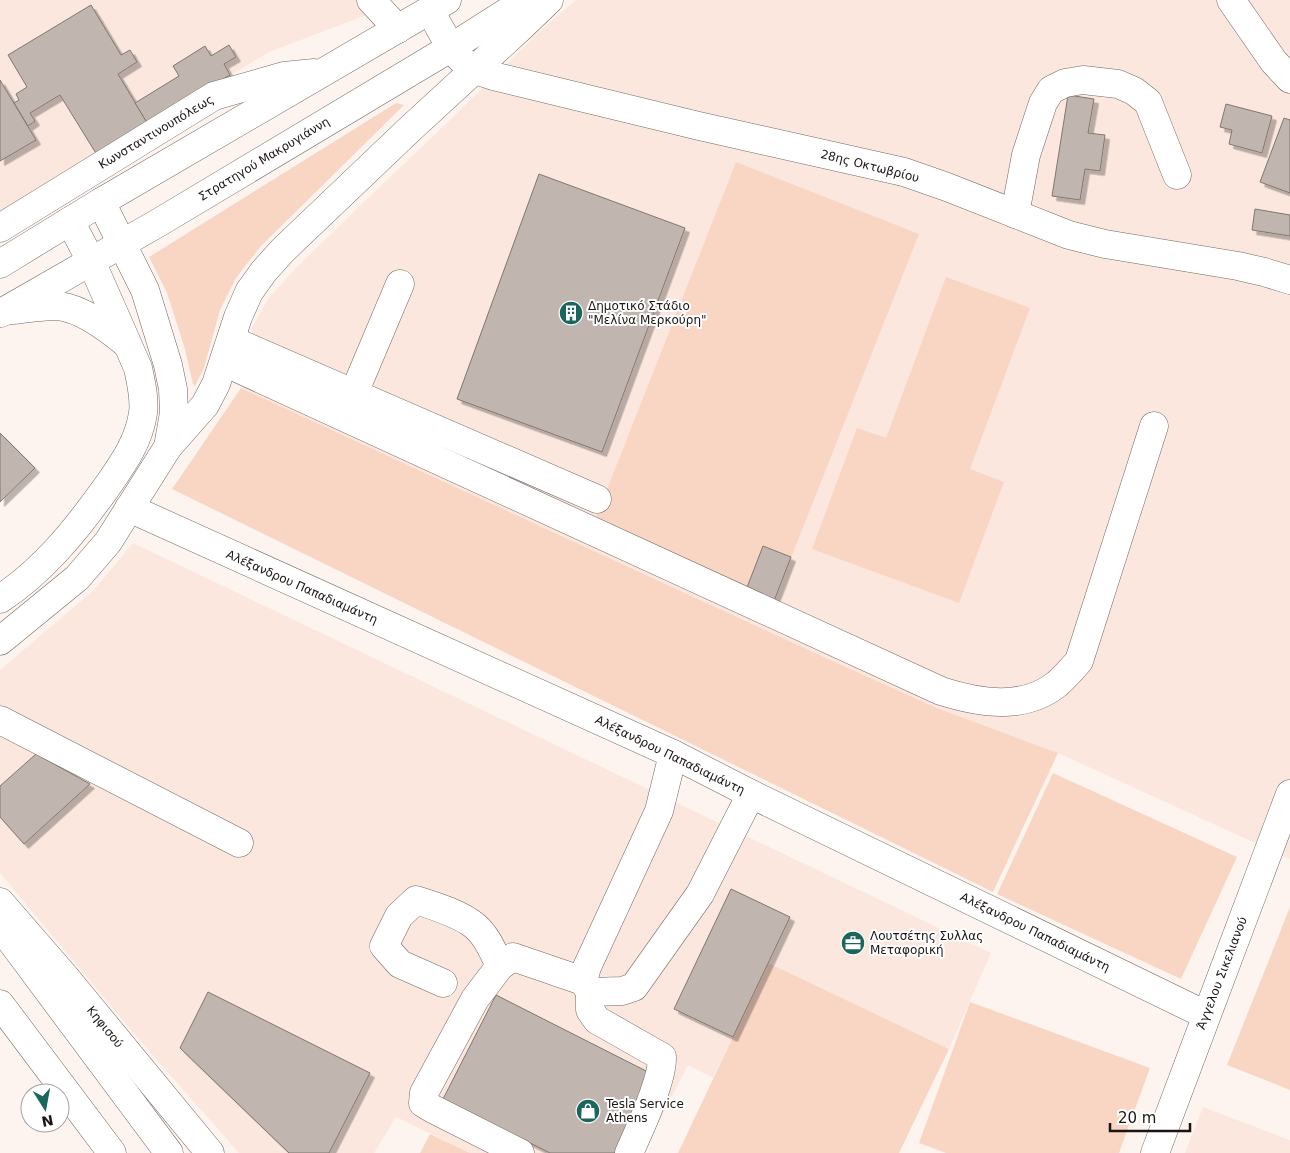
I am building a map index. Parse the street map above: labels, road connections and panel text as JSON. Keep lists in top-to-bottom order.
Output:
{
  "streets": {
    "main road": [
      "Κωνσταντινουπόλεως",
      "Στρατηγού Μακρυγιάννη",
      "28ης Οκτωβρίου",
      "Αλέξανδρου Παπαδιαμάντη",
      "Άγγελου Σικελιανού",
      "Κηφισού"
    ]
  },
  "crossings": [
    ["Αλέξανδρου Παπαδιαμάντη", "Άγγελου Σικελιανού"]
  ],
  "places": {
    "building": ["Δημοτικό Στάδιο \"Μελίνα Μερκούρη\""],
    "office": ["Λουτσέτης Συλλας Μεταφορική"],
    "shop": ["Tesla Service Athens"]
  },
  "scale_bar": "20 m",
  "north": "bottom"
}
